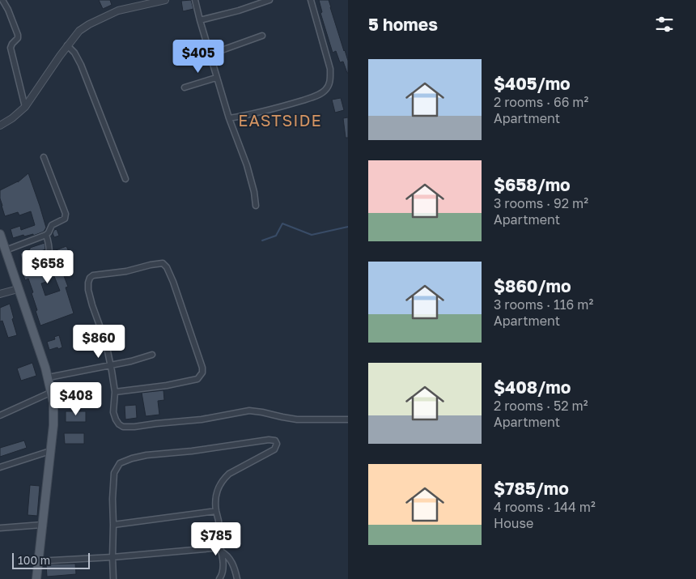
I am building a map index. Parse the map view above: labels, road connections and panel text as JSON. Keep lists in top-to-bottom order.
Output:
{
  "districts": ["EASTSIDE"],
  "scale_bar": "100 m",
  "page": {
    "heading": "5 homes",
    "price": [
      "$405",
      "$658",
      "$860",
      "$408",
      "$785"
    ],
    "list": [
      {
        "name": "$405/mo",
        "note": "2 rooms · 66 m² · Apartment"
      },
      {
        "name": "$658/mo",
        "note": "3 rooms · 92 m² · Apartment"
      },
      {
        "name": "$860/mo",
        "note": "3 rooms · 116 m² · Apartment"
      },
      {
        "name": "$408/mo",
        "note": "2 rooms · 52 m² · Apartment"
      },
      {
        "name": "$785/mo",
        "note": "4 rooms · 144 m² · House"
      }
    ],
    "scale": "100 m"
  }
}
